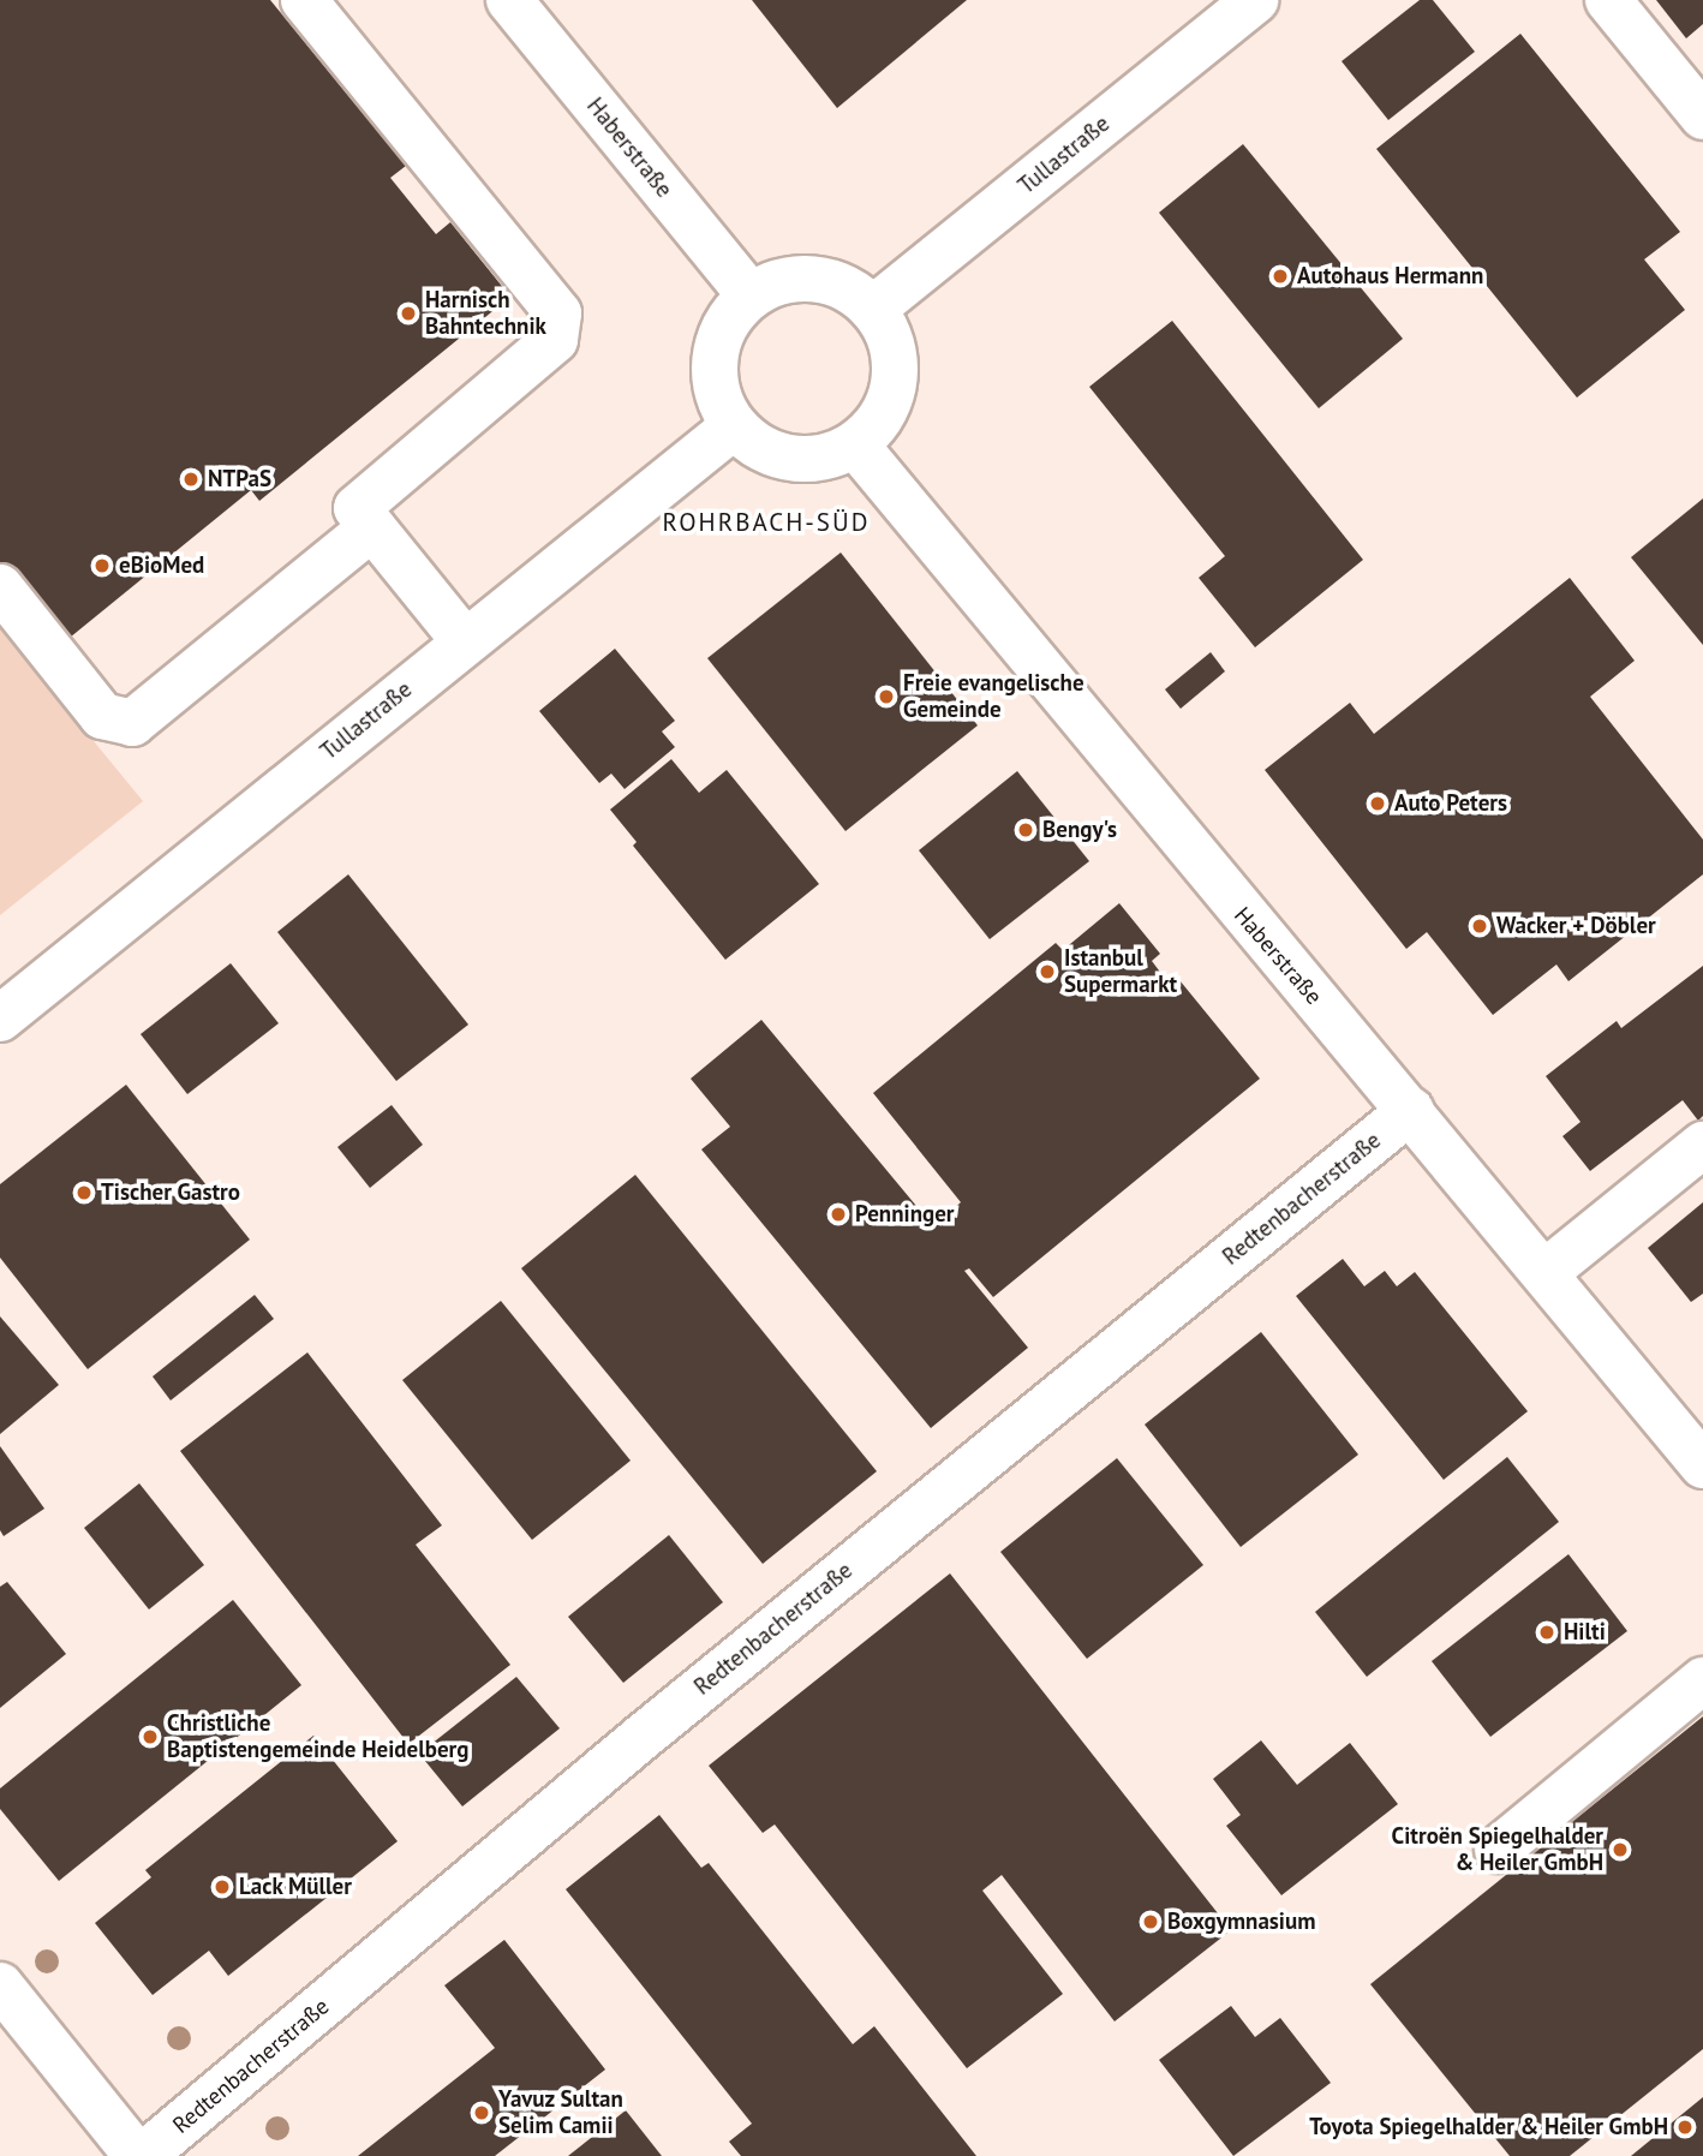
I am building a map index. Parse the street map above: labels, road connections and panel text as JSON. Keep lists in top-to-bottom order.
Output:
{
  "streets": {
    "street": ["Haberstraße", "Tullastraße", "Redtenbacherstraße"]
  },
  "crossings": [
    ["Haberstraße", "Tullastraße"],
    ["Haberstraße", "Redtenbacherstraße"]
  ],
  "districts": ["ROHRBACH-SÜD"],
  "places": [
    "Autohaus Hermann",
    "Harnisch Bahntechnik",
    "NTPaS",
    "eBioMed",
    "Freie evangelische Gemeinde",
    "Auto Peters",
    "Bengy's",
    "Wacker + Döbler",
    "Istanbul Supermarkt",
    "Tischer Gastro",
    "Penninger",
    "Hilti",
    "Christliche Baptistengemeinde Heidelberg",
    "Citroën Spiegelhalder & Heiler GmbH",
    "Lack Müller",
    "Boxgymnasium",
    "Yavuz Sultan Selim Camii",
    "Toyota Spiegelhalder & Heiler GmbH"
  ]
}
